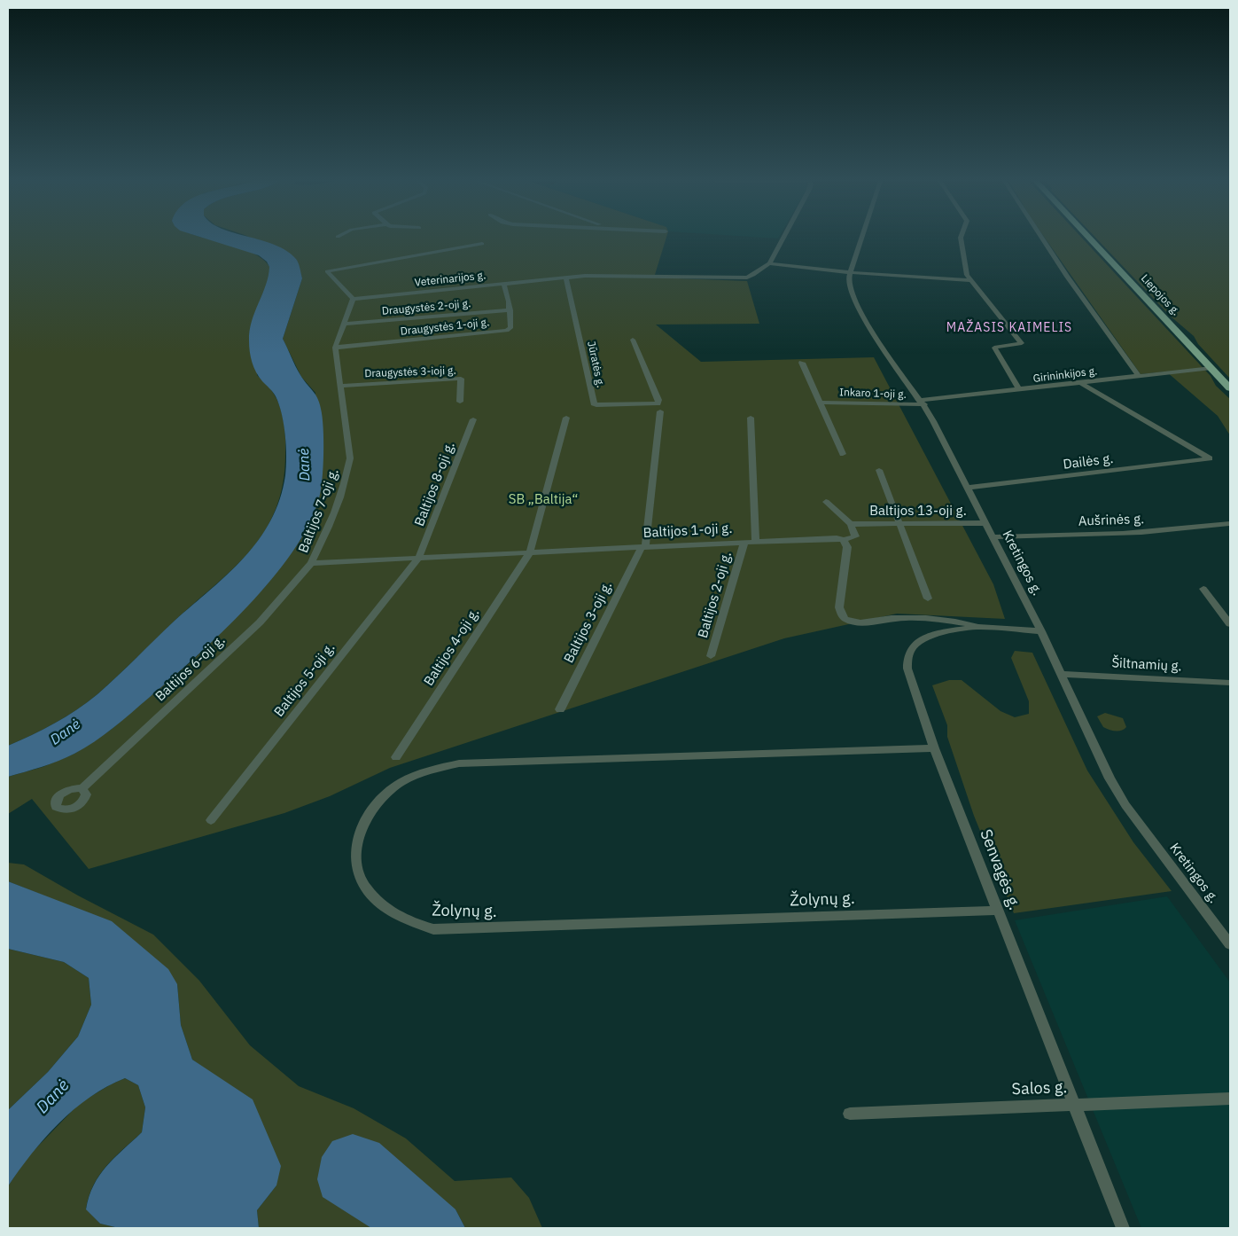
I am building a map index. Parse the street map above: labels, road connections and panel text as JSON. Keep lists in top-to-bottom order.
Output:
{
  "streets": {
    "main road": ["Liepojos g."],
    "street": [
      "Veterinarijos g.",
      "Draugystės 2-oji g.",
      "Draugystės 1-oji g.",
      "Jūratės g.",
      "Draugystės 3-ioji g.",
      "Girininkijos g.",
      "Inkaro 1-oji g.",
      "Dailės g.",
      "Baltijos 8-oji g.",
      "Baltijos 7-oji g.",
      "Baltijos 13-oji g.",
      "Aušrinės g.",
      "Baltijos 1-oji g.",
      "Kretingos g.",
      "Baltijos 2-oji g.",
      "Baltijos 3-oji g.",
      "Baltijos 4-oji g.",
      "Šiltnamių g.",
      "Baltijos 6-oji g.",
      "Baltijos 5-oji g.",
      "Senvagės g.",
      "Žolynų g.",
      "Salos g."
    ]
  },
  "crossings": [
    ["Veterinarijos g.", "Draugystės 1-oji g."],
    ["Veterinarijos g.", "Jūratės g."],
    ["Liepojos g.", "Girininkijos g."],
    ["Draugystės 2-oji g.", "Draugystės 1-oji g."],
    ["Draugystės 1-oji g.", "Baltijos 7-oji g."],
    ["Draugystės 3-ioji g.", "Baltijos 7-oji g."],
    ["Girininkijos g.", "Inkaro 1-oji g."],
    ["Girininkijos g.", "Dailės g."],
    ["Girininkijos g.", "Kretingos g."],
    ["Inkaro 1-oji g.", "Kretingos g."],
    ["Dailės g.", "Kretingos g."],
    ["Baltijos 8-oji g.", "Baltijos 1-oji g."],
    ["Baltijos 8-oji g.", "Baltijos 5-oji g."],
    ["Baltijos 7-oji g.", "Baltijos 1-oji g."],
    ["Baltijos 7-oji g.", "Baltijos 6-oji g."],
    ["Baltijos 13-oji g.", "Baltijos 1-oji g."],
    ["Baltijos 13-oji g.", "Kretingos g."],
    ["Aušrinės g.", "Kretingos g."],
    ["Baltijos 1-oji g.", "Baltijos 2-oji g."],
    ["Baltijos 1-oji g.", "Baltijos 3-oji g."],
    ["Baltijos 1-oji g.", "Baltijos 4-oji g."],
    ["Baltijos 1-oji g.", "Baltijos 6-oji g."],
    ["Baltijos 1-oji g.", "Baltijos 5-oji g."],
    ["Kretingos g.", "Šiltnamių g."],
    ["Kretingos g.", "Senvagės g."],
    ["Senvagės g.", "Žolynų g."],
    ["Senvagės g.", "Salos g."]
  ],
  "districts": ["MAŽASIS KAIMELIS"],
  "water": ["Danė"],
  "parks": ["SB „Baltija“"]
}
